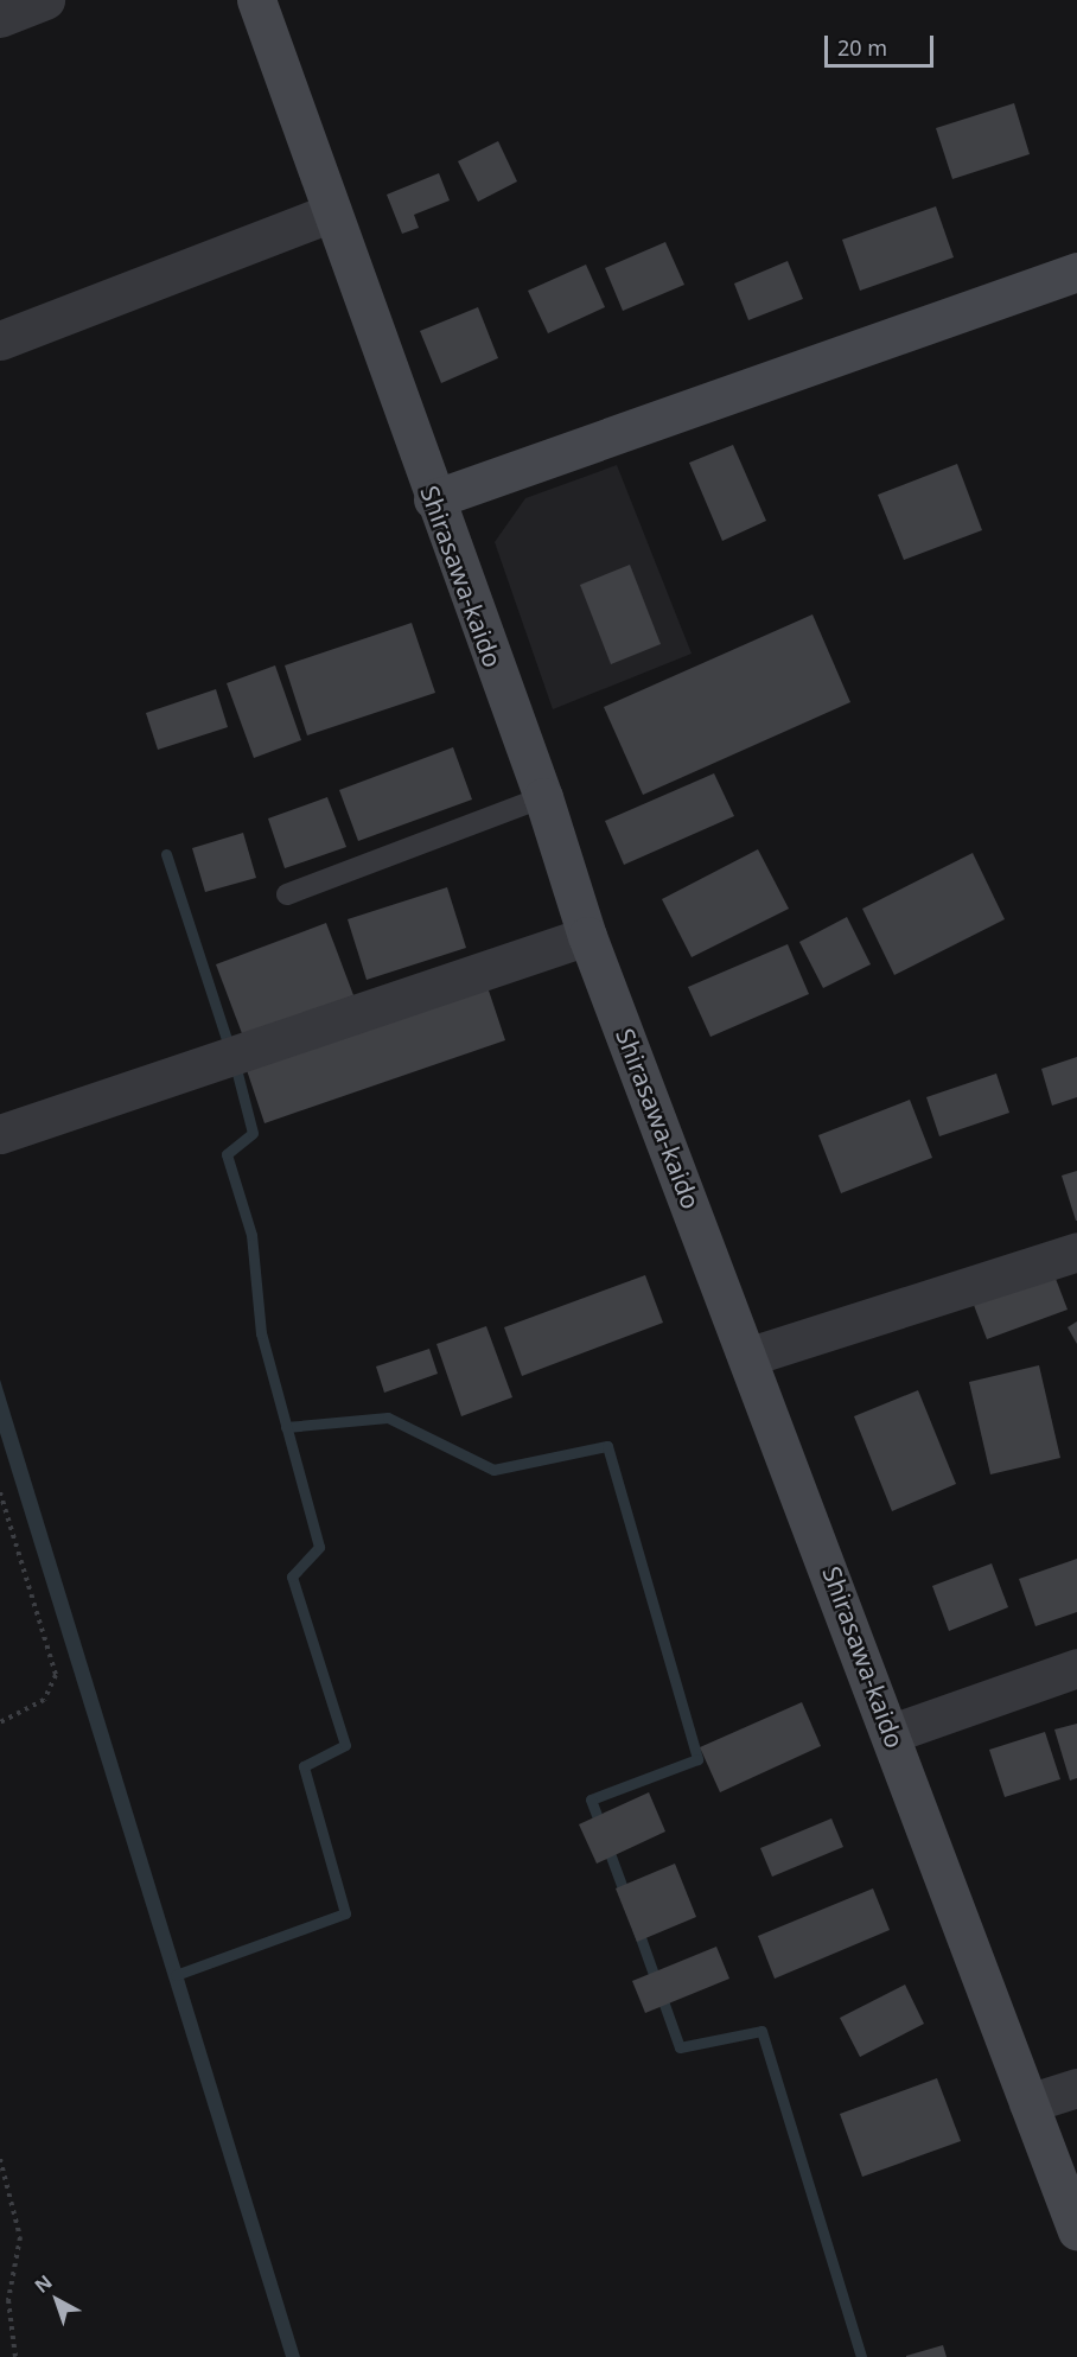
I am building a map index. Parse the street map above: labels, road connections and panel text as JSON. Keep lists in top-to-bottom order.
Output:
{
  "streets": {
    "main road": ["Shirasawa-kaido"]
  },
  "scale_bar": "20 m",
  "north": "top left"
}
